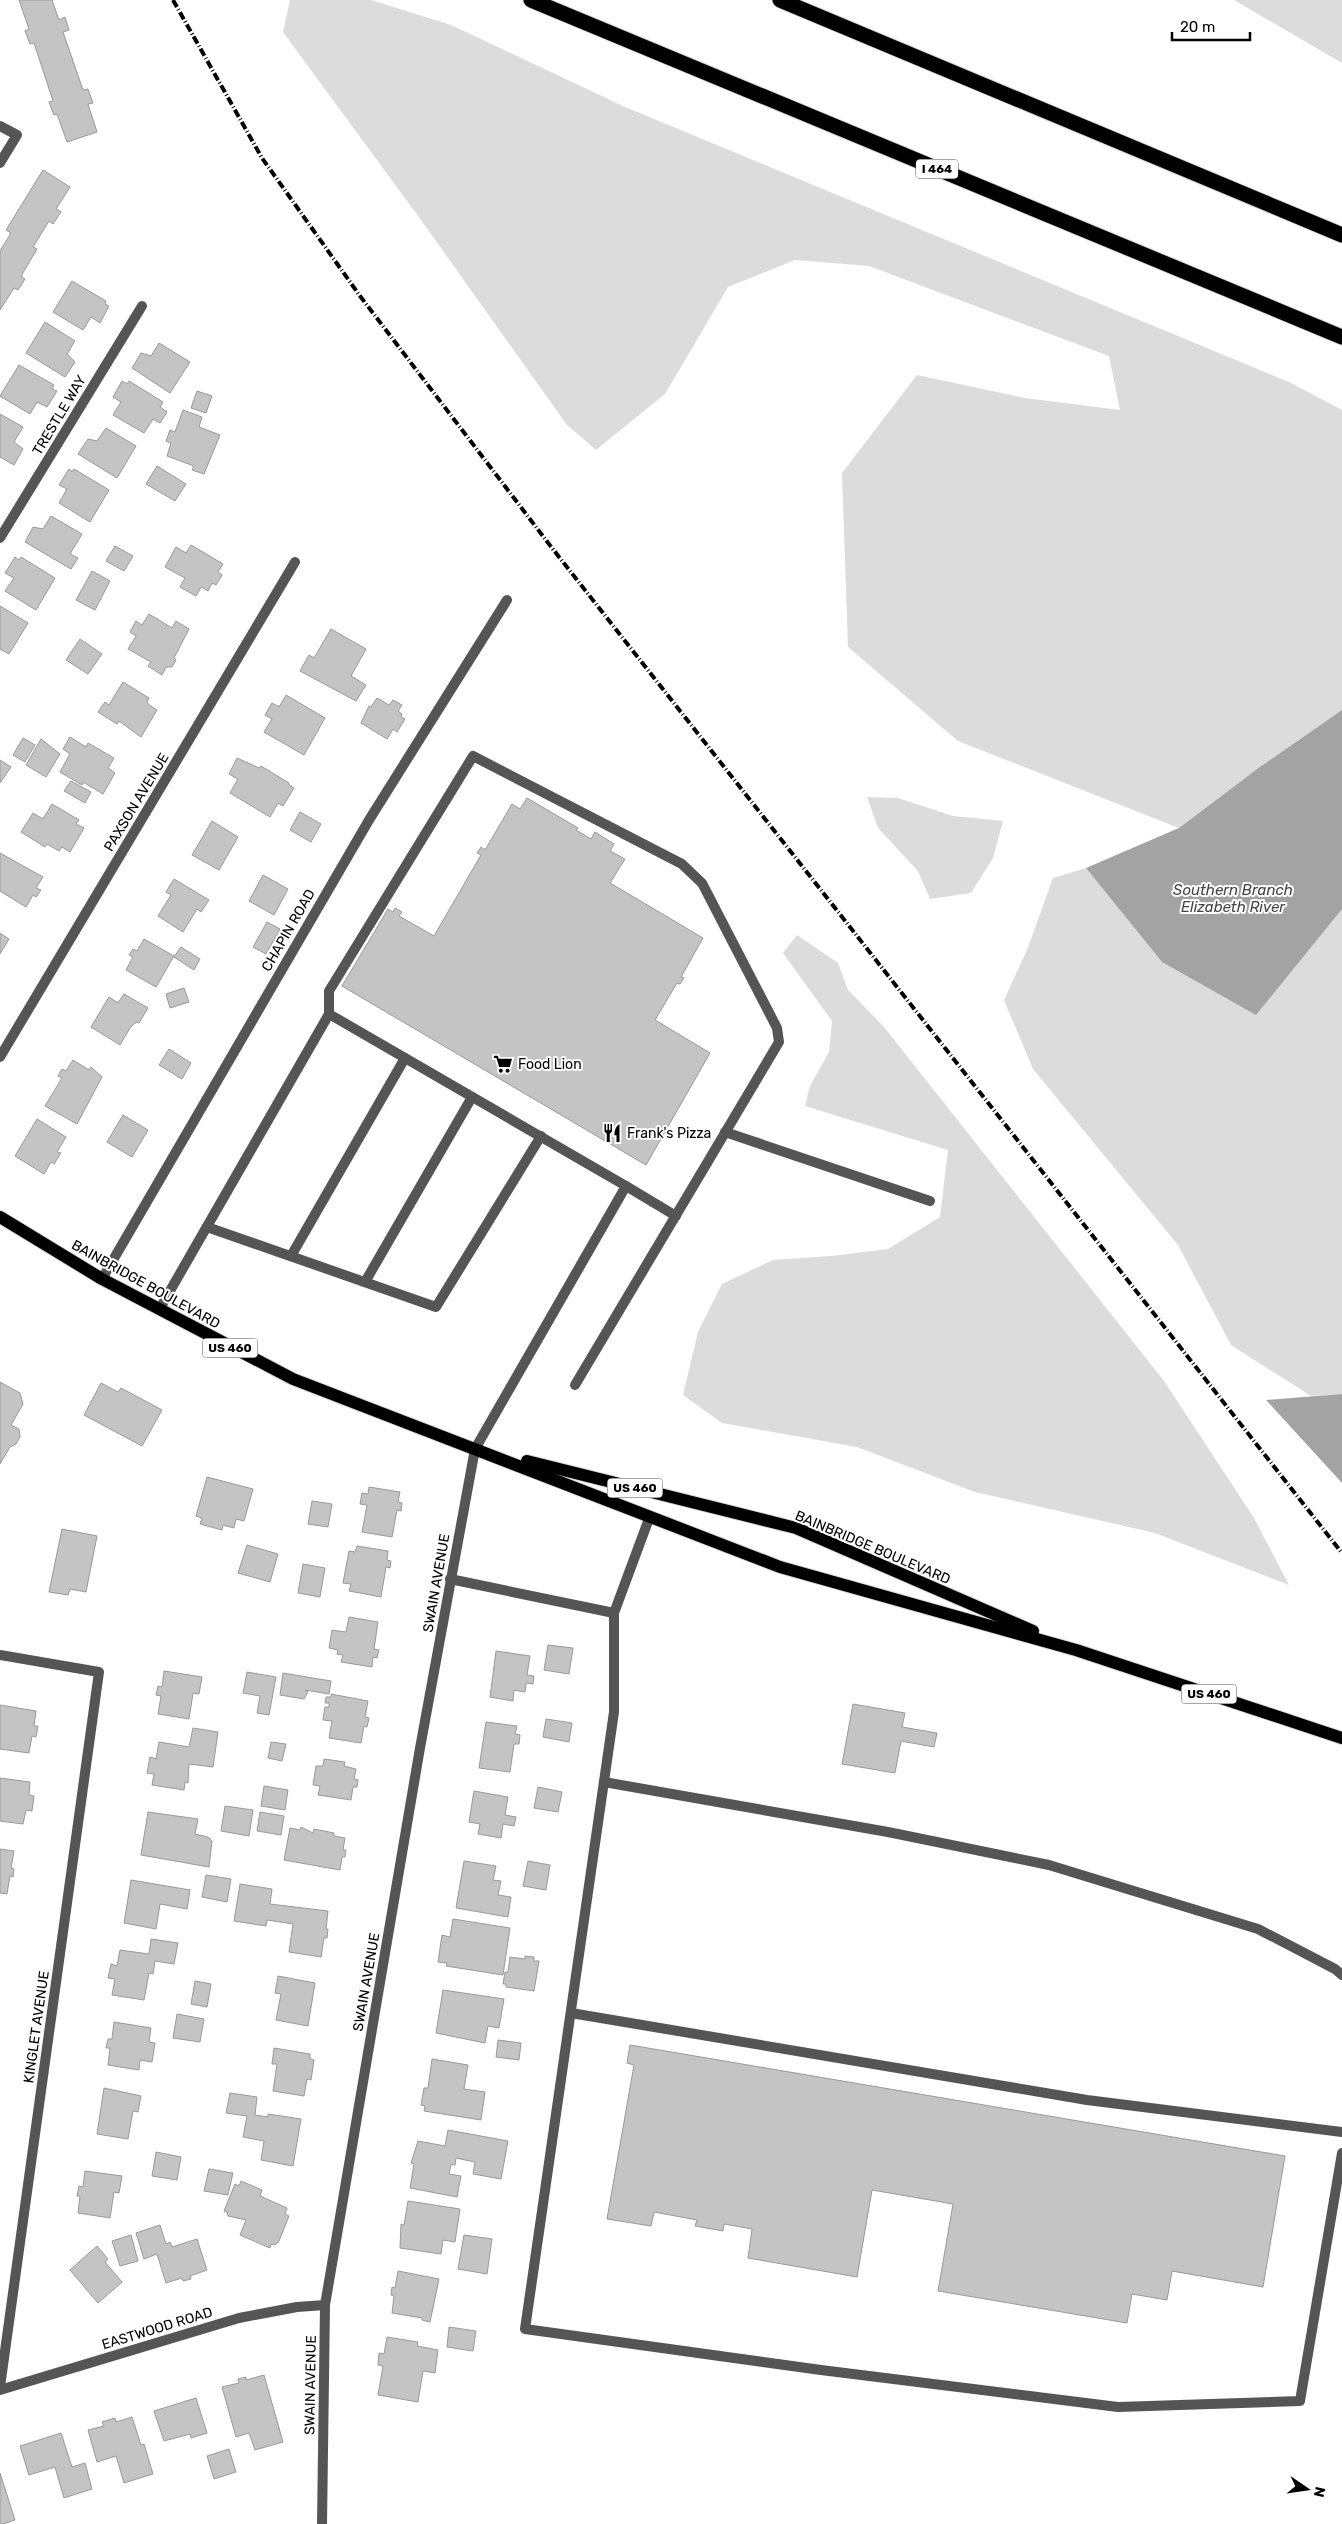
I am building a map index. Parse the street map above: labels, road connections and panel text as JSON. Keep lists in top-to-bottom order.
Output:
{
  "streets": {
    "highway": ["I 464"],
    "main road": ["BAINBRIDGE BOULEVARD", "US 460"],
    "street": [
      "TRESTLE WAY",
      "PAXSON AVENUE",
      "CHAPIN ROAD",
      "SWAIN AVENUE",
      "KINGLET AVENUE",
      "EASTWOOD ROAD"
    ]
  },
  "crossings": [
    ["CHAPIN ROAD", "BAINBRIDGE BOULEVARD"],
    ["BAINBRIDGE BOULEVARD", "SWAIN AVENUE"],
    ["SWAIN AVENUE", "EASTWOOD ROAD"],
    ["KINGLET AVENUE", "EASTWOOD ROAD"]
  ],
  "water": ["Southern Branch Elizabeth River"],
  "places": {
    "supermarket": ["Food Lion"],
    "restaurant": ["Frank's Pizza"]
  },
  "scale_bar": "20 m",
  "north": "right"
}
